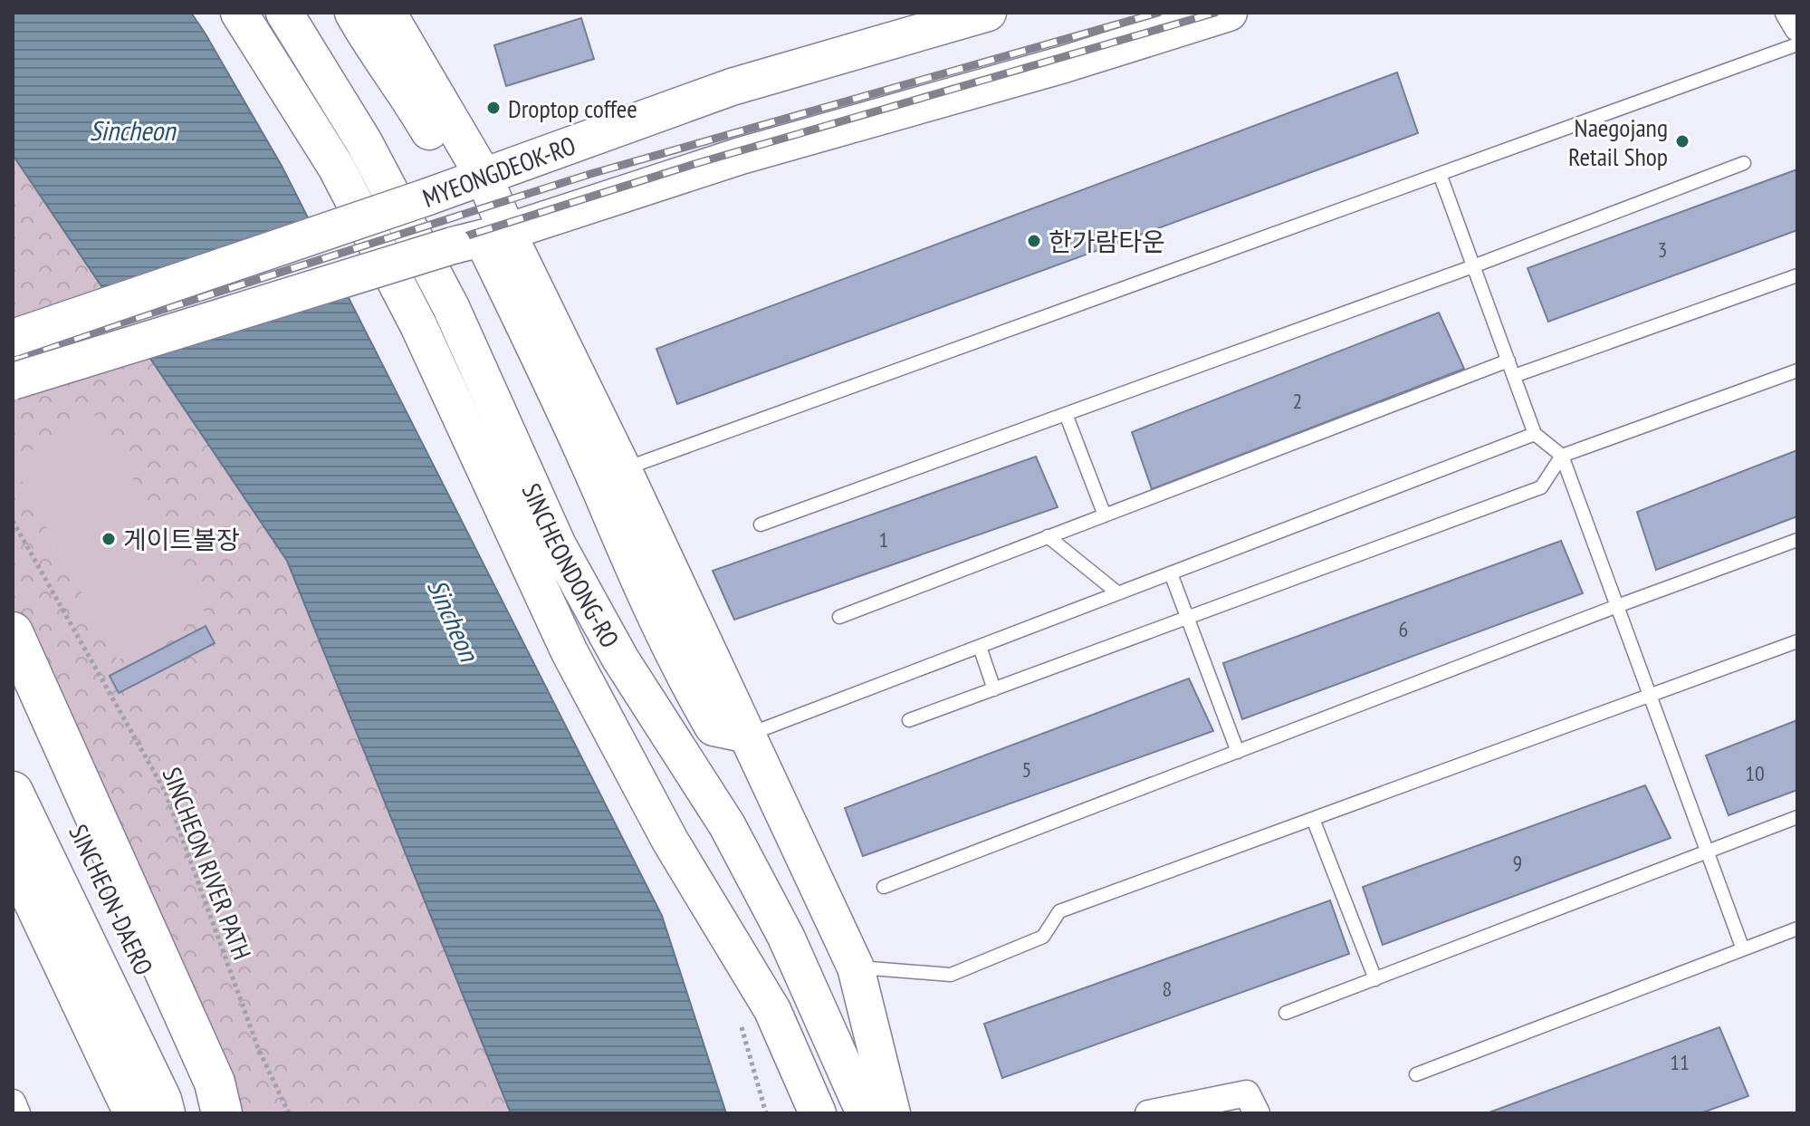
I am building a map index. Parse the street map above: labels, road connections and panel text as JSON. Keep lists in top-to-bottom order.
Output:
{
  "streets": {
    "highway": ["SINCHEON-DAERO"],
    "main road": ["MYEONGDEOK-RO", "SINCHEONDONG-RO"],
    "path": ["SINCHEON RIVER PATH"]
  },
  "water": ["Sincheon"],
  "places": [
    "Droptop coffee",
    "Naegojang Retail Shop",
    "한가람타운",
    "게이트볼장"
  ],
  "house_numbers": [
    "3",
    "2",
    "1",
    "6",
    "5",
    "10",
    "9",
    "8",
    "11"
  ]
}
